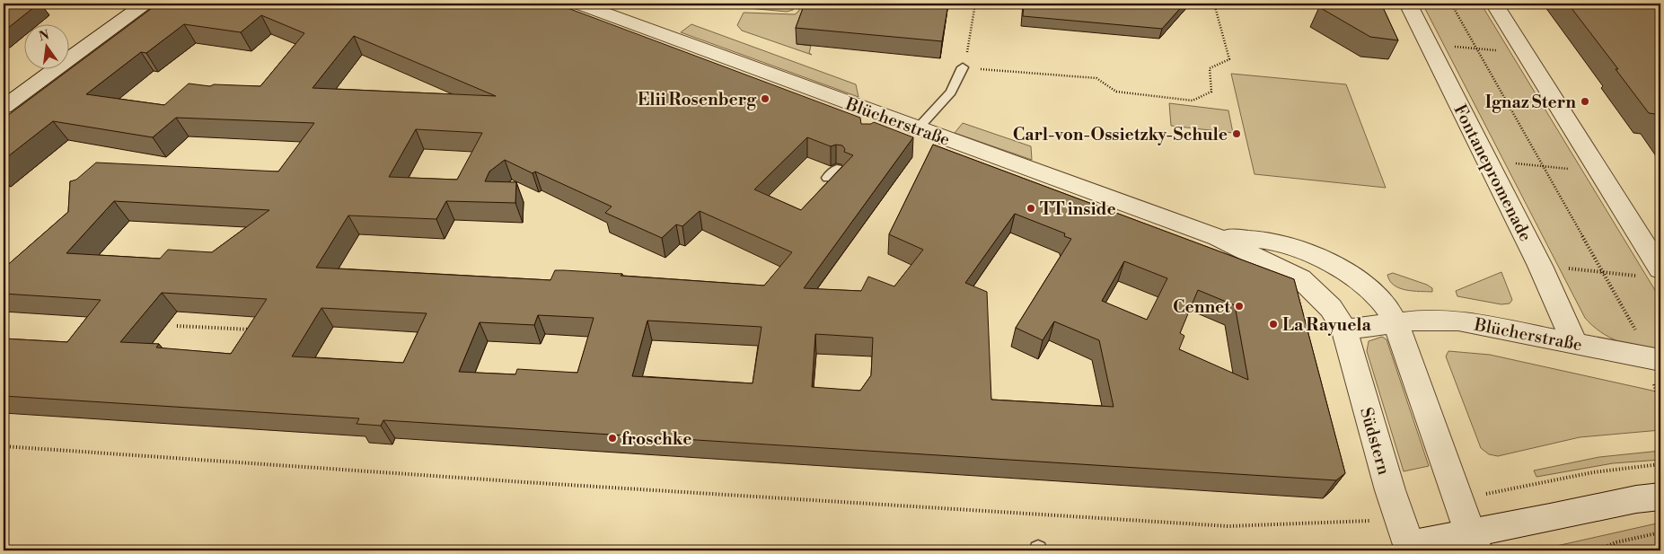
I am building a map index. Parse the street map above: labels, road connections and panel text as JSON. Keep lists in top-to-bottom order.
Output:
{
  "streets": {
    "street": ["Blücherstraße", "Fontanepromenade", "Südstern"]
  },
  "crossings": [
    ["Blücherstraße", "Fontanepromenade"],
    ["Blücherstraße", "Südstern"]
  ],
  "places": [
    "Elii Rosenberg",
    "Ignaz Stern",
    "Carl-von-Ossietzky-Schule",
    "TT inside",
    "Cennet",
    "La Rayuela",
    "froschke"
  ],
  "north": "top"
}
